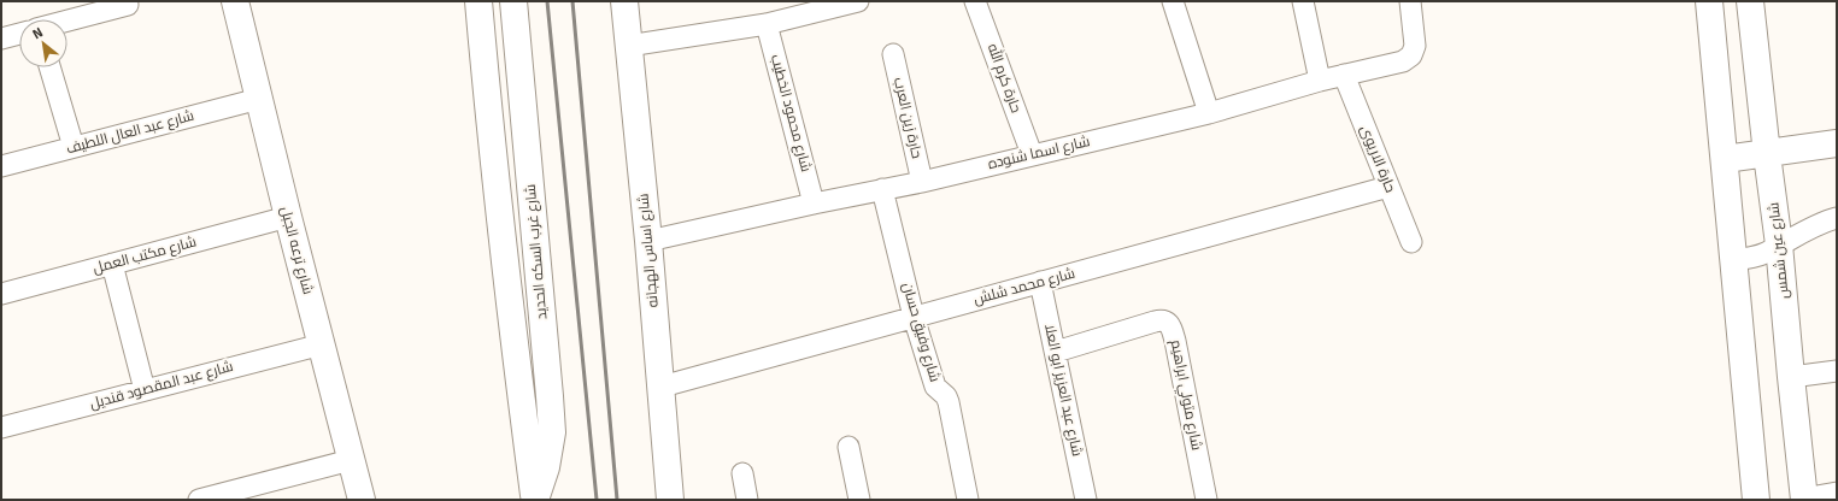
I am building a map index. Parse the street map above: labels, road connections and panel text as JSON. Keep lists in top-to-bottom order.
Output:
{
  "streets": {
    "street": [
      "حارة كرم الله",
      "شارع محمود الخطيب",
      "حارة زين العرب",
      "شارع عبد العال اللطيف",
      "شارع اسما شنوده",
      "حارة الاريوى",
      "شارع ترعه الجبل",
      "شارع اساس الهجانه",
      "شارع عين شمس",
      "شارع غرب السكه الحديد",
      "شارع مكتب العمل",
      "شارع محمد شلش",
      "شارع وفيق حسان",
      "شارع عبد المقصود قنديل",
      "شارع عبد العزيز ابو العلا",
      "شارع متولي ابراهيم"
    ]
  },
  "crossings": [
    ["حارة كرم الله", "شارع اسما شنوده"],
    ["شارع محمود الخطيب", "شارع اسما شنوده"],
    ["حارة زين العرب", "شارع اسما شنوده"],
    ["شارع عبد العال اللطيف", "شارع ترعه الجبل"],
    ["شارع اسما شنوده", "حارة الاريوى"],
    ["شارع اسما شنوده", "شارع اساس الهجانه"],
    ["شارع اسما شنوده", "شارع وفيق حسان"],
    ["حارة الاريوى", "شارع محمد شلش"],
    ["شارع ترعه الجبل", "شارع مكتب العمل"],
    ["شارع ترعه الجبل", "شارع عبد المقصود قنديل"],
    ["شارع اساس الهجانه", "شارع محمد شلش"],
    ["شارع محمد شلش", "شارع وفيق حسان"],
    ["شارع محمد شلش", "شارع عبد العزيز ابو العلا"],
    ["شارع عبد العزيز ابو العلا", "شارع متولي ابراهيم"]
  ],
  "north": "top left"
}
